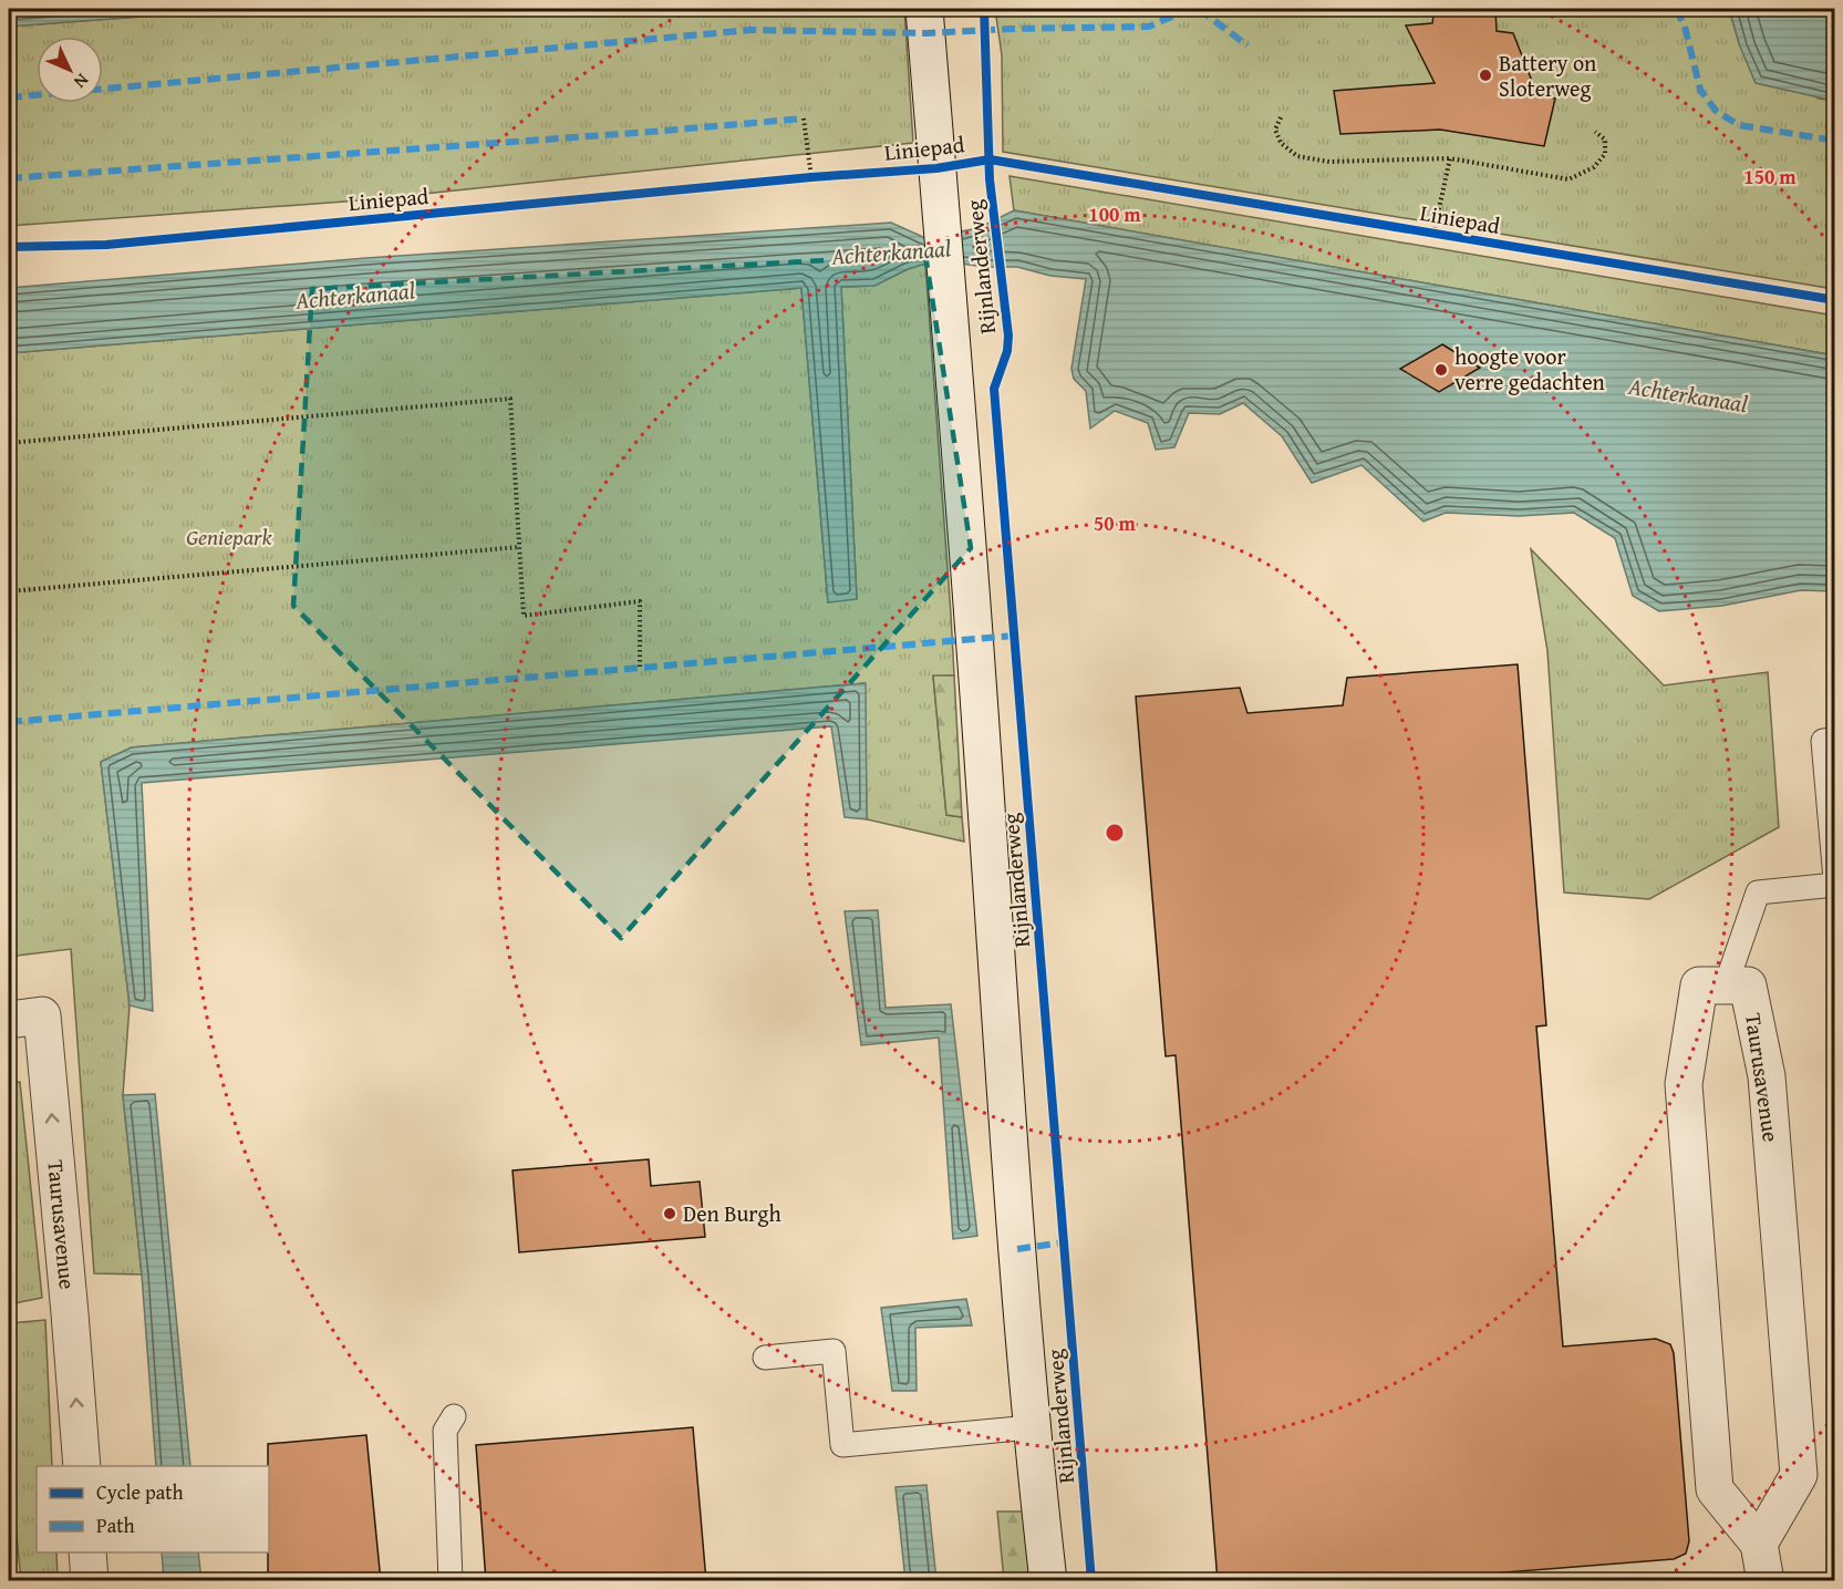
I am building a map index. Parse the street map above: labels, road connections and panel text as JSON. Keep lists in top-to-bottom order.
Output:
{
  "streets": {
    "street": ["Rijnlanderweg", "Taurusavenue"],
    "cycle path": ["Liniepad"]
  },
  "one_way": ["Taurusavenue"],
  "water": ["Achterkanaal"],
  "parks": ["Geniepark"],
  "places": ["Battery on Sloterweg", "hoogte voor verre gedachten", "Den Burgh"],
  "legend": ["Cycle path", "Path"],
  "north": "bottom right",
  "rings": ["150 m", "100 m", "50 m"]
}
